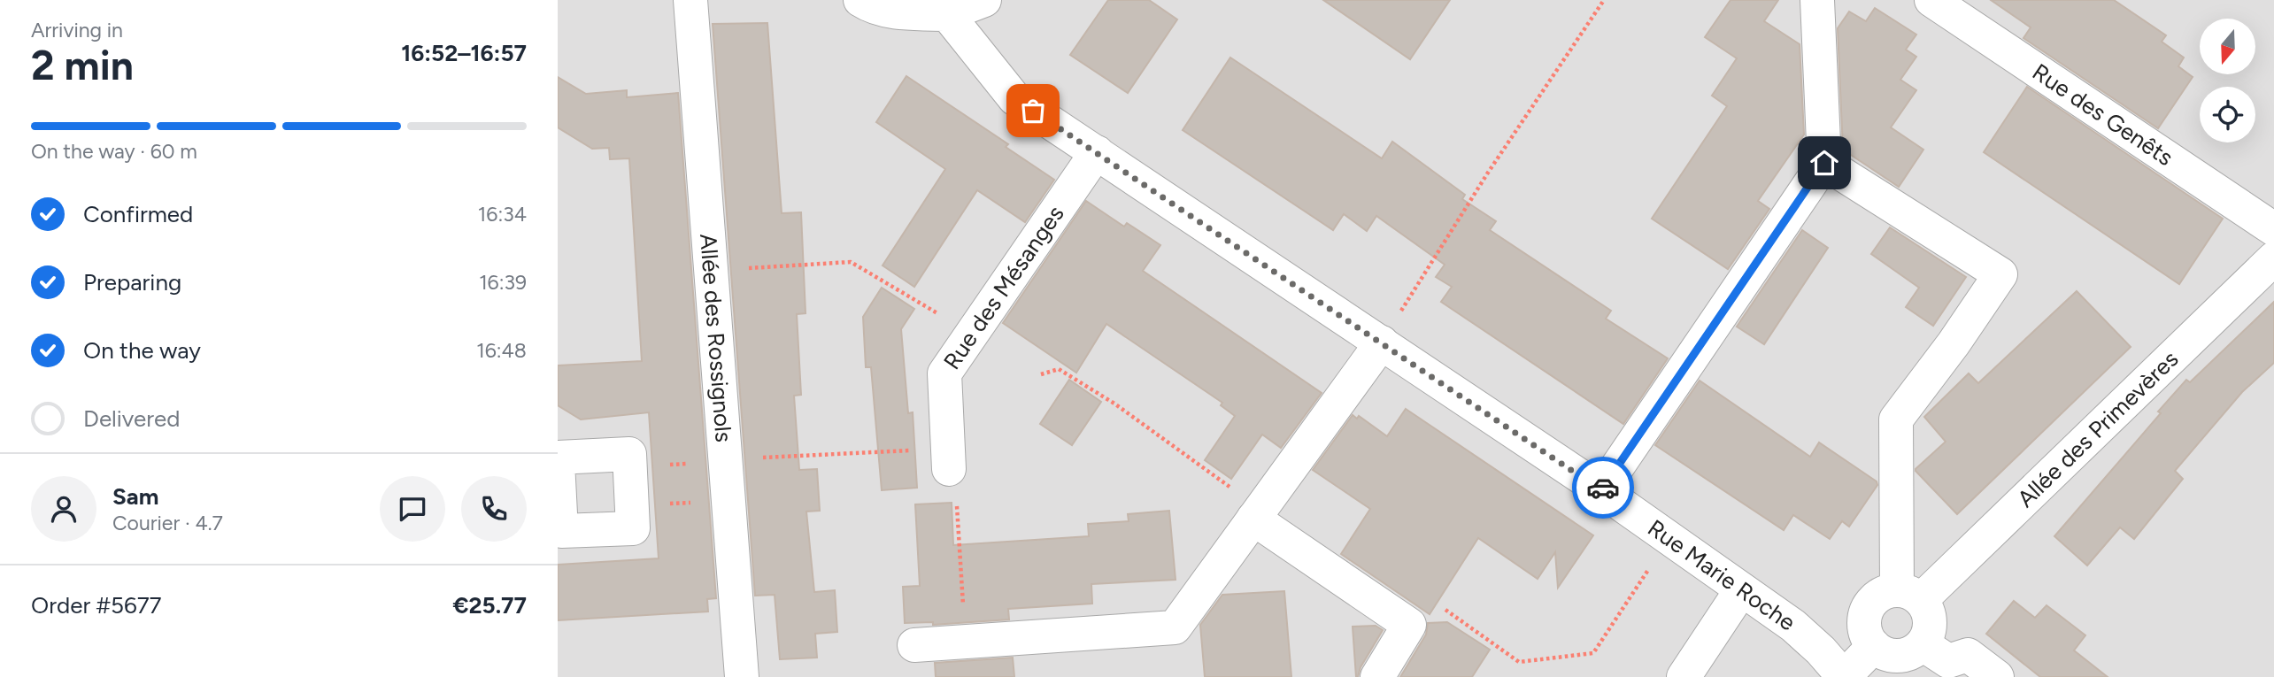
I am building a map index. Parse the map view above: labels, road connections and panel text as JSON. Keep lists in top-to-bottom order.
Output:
{
  "streets": {
    "street": [
      "Rue des Genêts",
      "Rue des Mésanges",
      "Allée des Rossignols",
      "Allée des Primevères",
      "Rue Marie Roche"
    ]
  },
  "crossings": [
    ["Rue des Mésanges", "Rue Marie Roche"]
  ],
  "north": "bottom",
  "page": {
    "heading": ["2 min", "Arriving in", "16:52–16:57"],
    "panel": [
      "Sam",
      "Courier · 4.7",
      "Order #5677",
      "€25.77"
    ],
    "bar": "On the way · 60 m",
    "list": [
      ["Confirmed", "16:34"],
      ["Preparing", "16:39"],
      ["On the way", "16:48"],
      "Delivered"
    ]
  }
}
